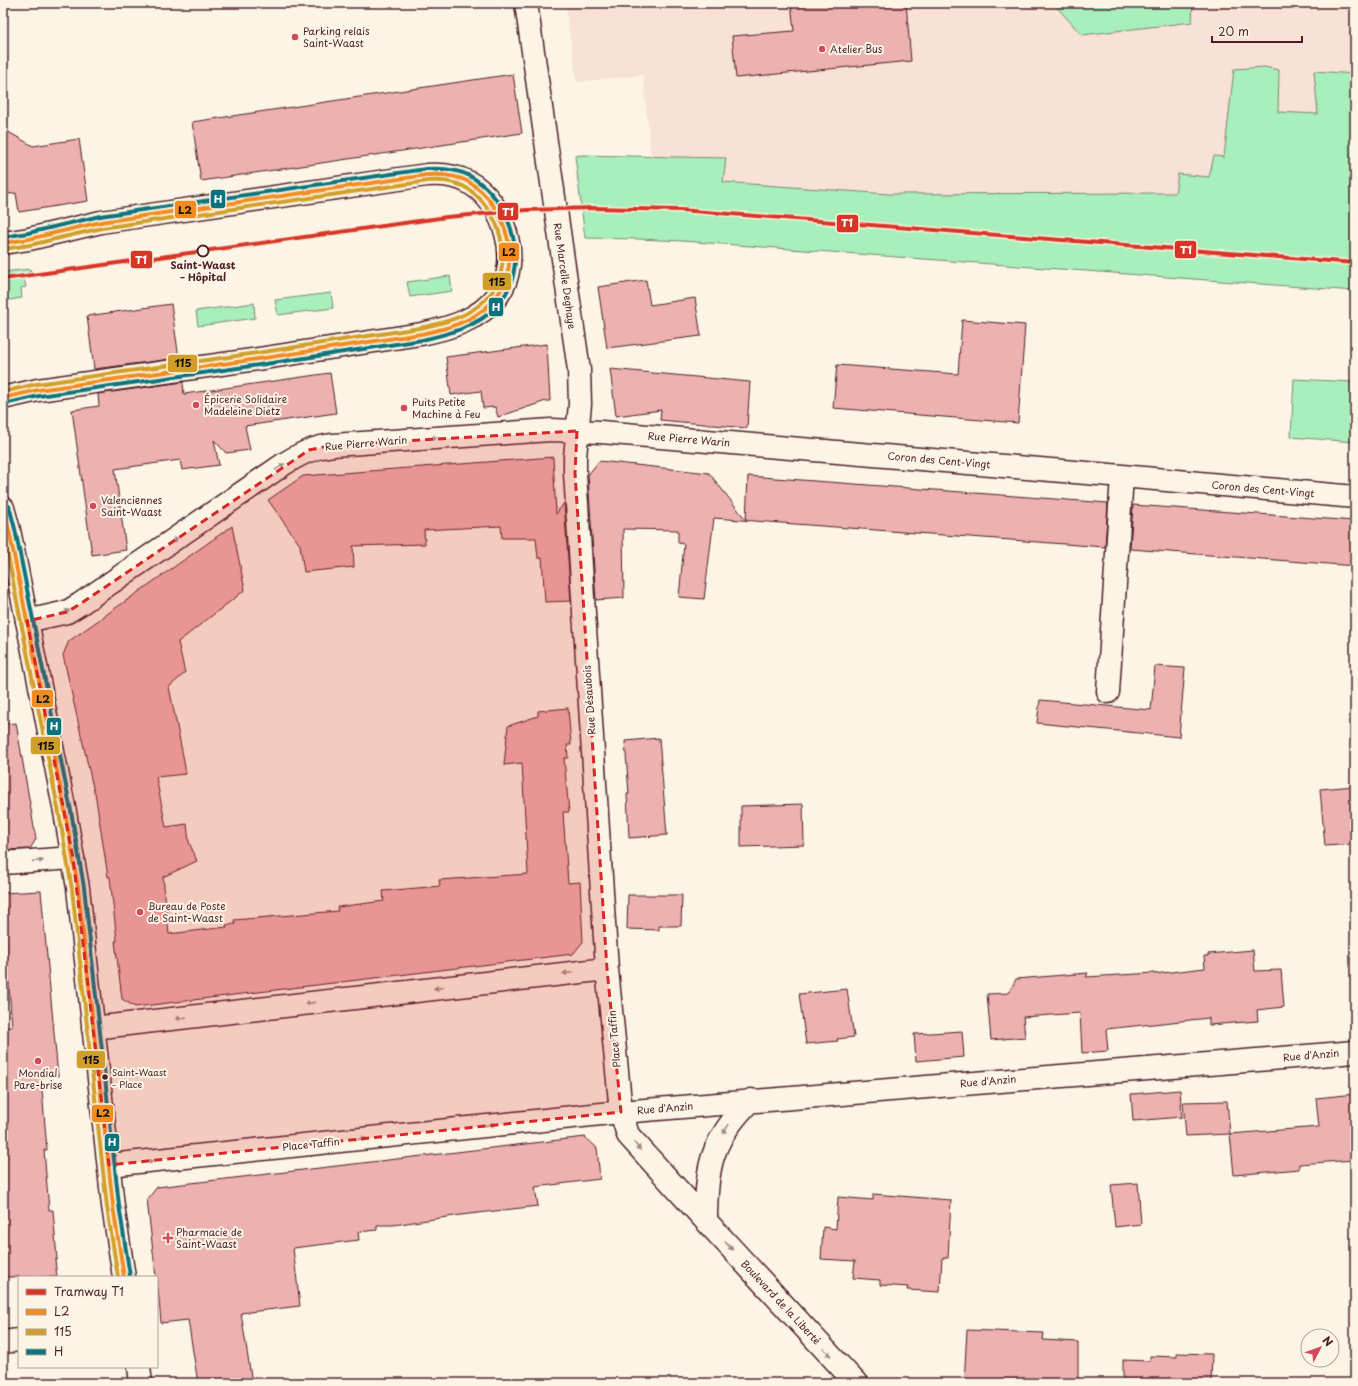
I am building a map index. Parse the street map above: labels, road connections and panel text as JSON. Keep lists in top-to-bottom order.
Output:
{
  "streets": {
    "street": [
      "Rue Marcelle Deghaye",
      "Rue Pierre Warin",
      "Coron des Cent-Vingt",
      "Rue Désaubois",
      "Place Taffin",
      "Rue d'Anzin",
      "Boulevard de la Liberté"
    ]
  },
  "crossings": [
    ["Rue Marcelle Deghaye", "Rue Pierre Warin"],
    ["Rue Marcelle Deghaye", "Rue Désaubois"],
    ["Rue Pierre Warin", "Coron des Cent-Vingt"],
    ["Rue Pierre Warin", "Rue Désaubois"],
    ["Rue Désaubois", "Place Taffin"],
    ["Place Taffin", "Rue d'Anzin"],
    ["Place Taffin", "Boulevard de la Liberté"],
    ["Rue d'Anzin", "Boulevard de la Liberté"]
  ],
  "one_way": ["Rue Pierre Warin", "Boulevard de la Liberté"],
  "places": {
    "other": [
      "Parking relais Saint-Waast",
      "Atelier Bus",
      "Saint-Waast – Hôpital",
      "Épicerie Solidaire Madeleine Dietz",
      "Puits Petite Machine à Feu",
      "Valenciennes Saint-Waast",
      "Bureau de Poste de Saint-Waast",
      "Mondial Pare-brise",
      "Saint-Waast – Place"
    ],
    "health": ["Pharmacie de Saint-Waast"]
  },
  "lines": [
    "transit line H",
    "transit line L2",
    "transit line 115",
    "tram line T1"
  ],
  "legend": [
    "Tramway T1",
    "L2",
    "115",
    "H"
  ],
  "scale_bar": "20 m",
  "north": "top right"
}
